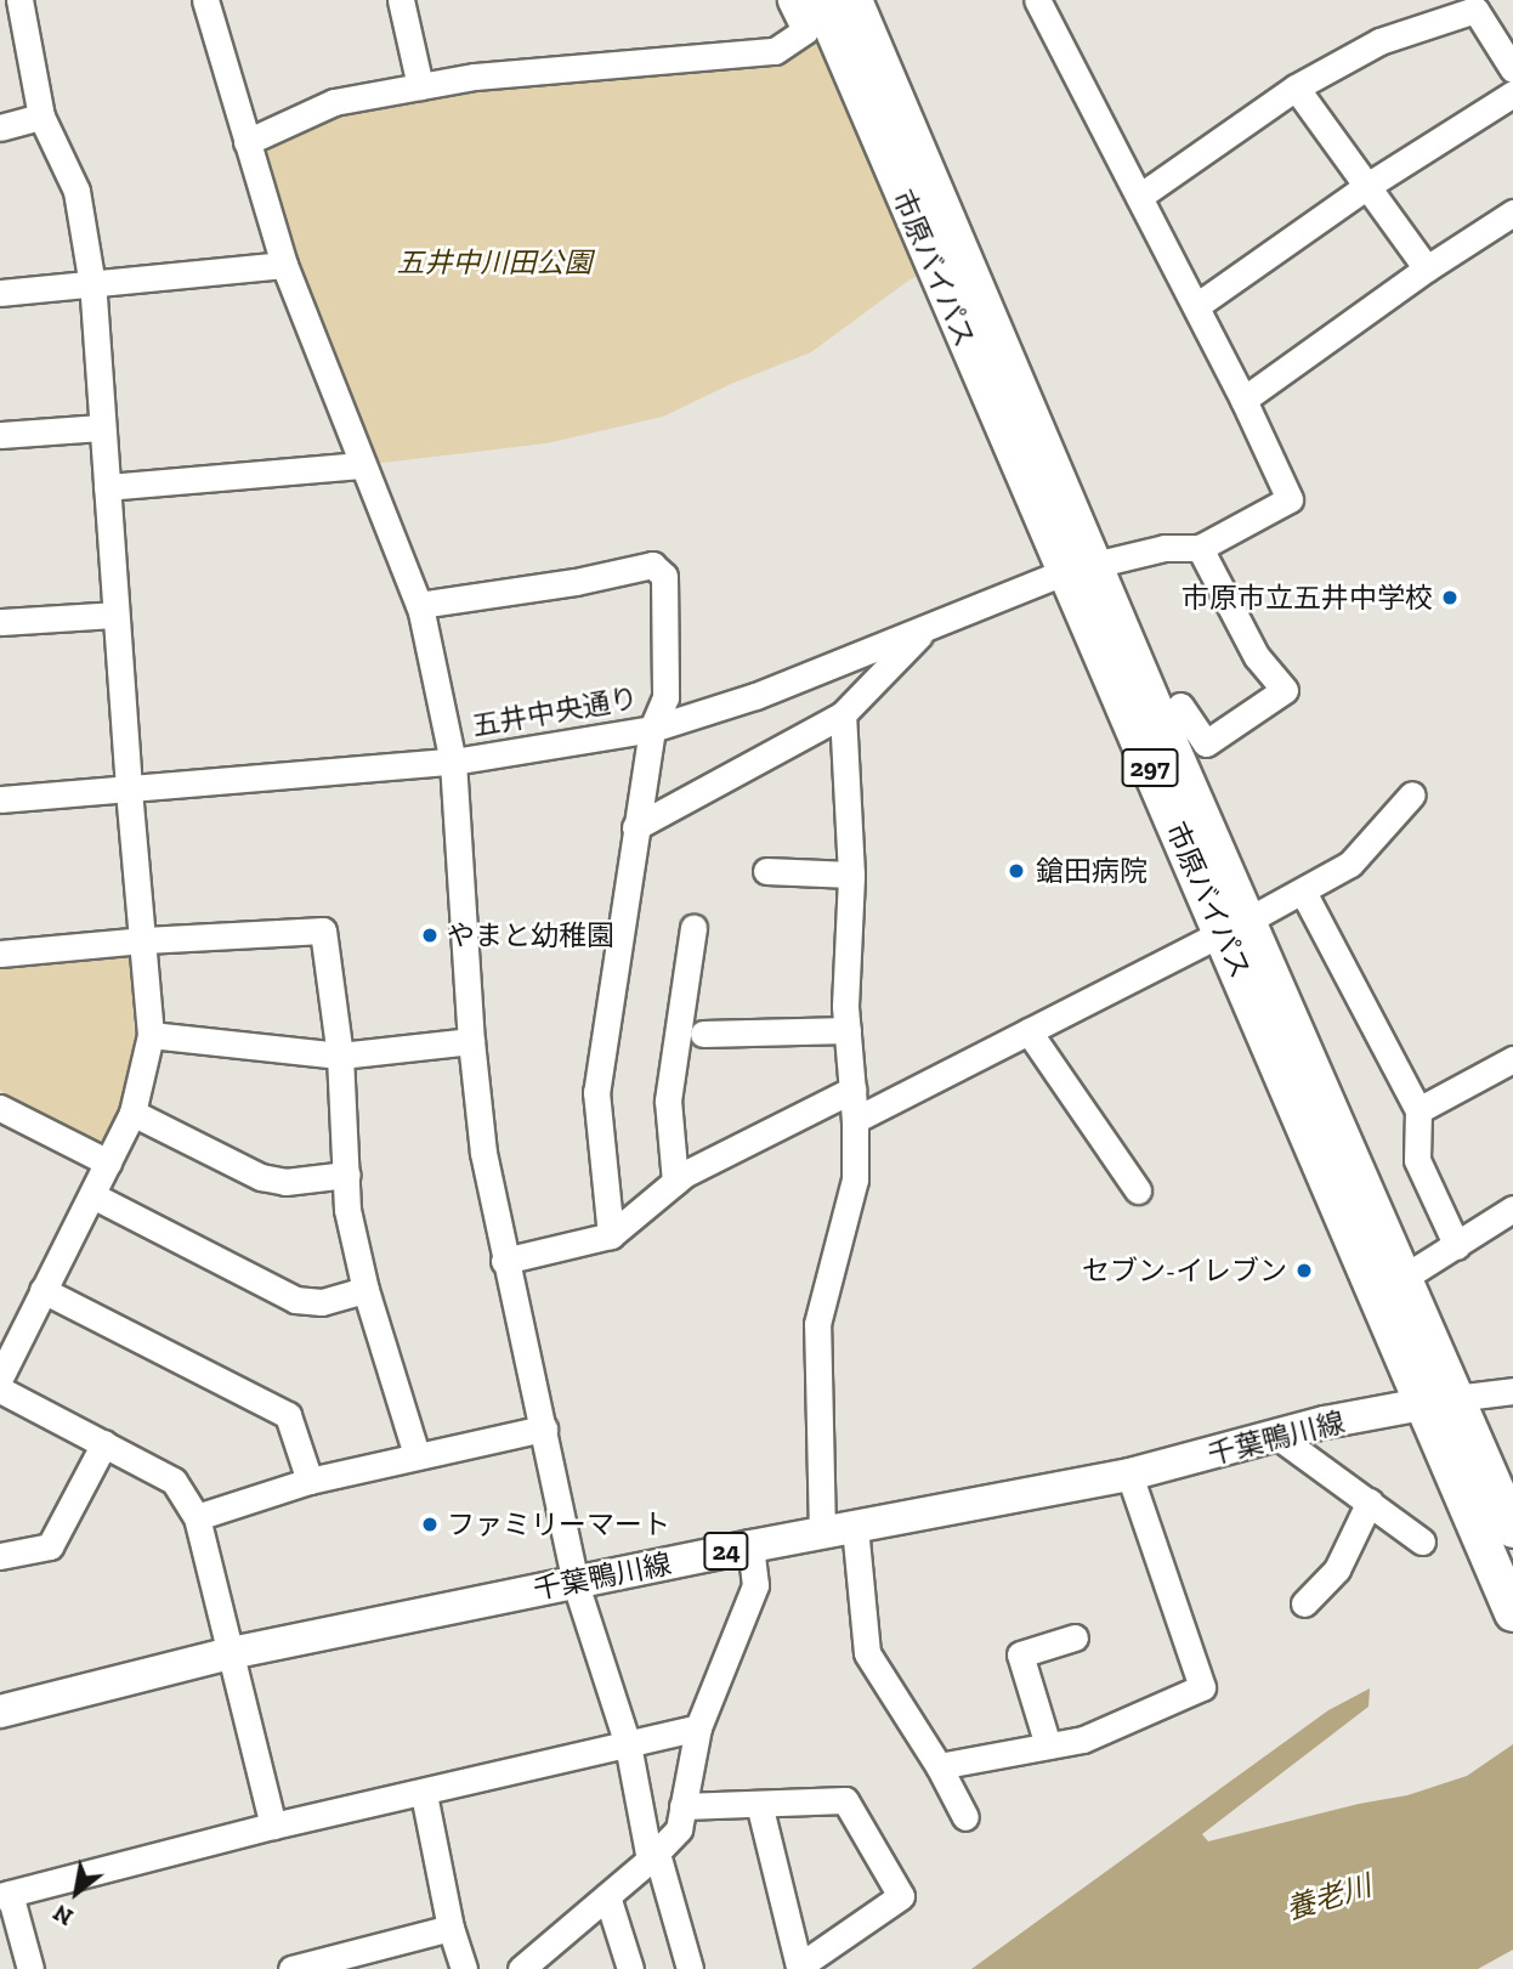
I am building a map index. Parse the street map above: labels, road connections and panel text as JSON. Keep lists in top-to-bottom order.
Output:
{
  "streets": {
    "highway": ["市原バイパス", "297"],
    "main road": ["千葉鴨川線", "24"],
    "street": ["五井中央通り"]
  },
  "crossings": [
    ["市原バイパス", "五井中央通り"],
    ["市原バイパス", "千葉鴨川線"]
  ],
  "water": ["養老川"],
  "parks": ["五井中川田公園"],
  "places": [
    "市原市立五井中学校",
    "鎗田病院",
    "やまと幼稚園",
    "セブン-イレブン",
    "ファミリーマート"
  ],
  "north": "bottom left"
}
